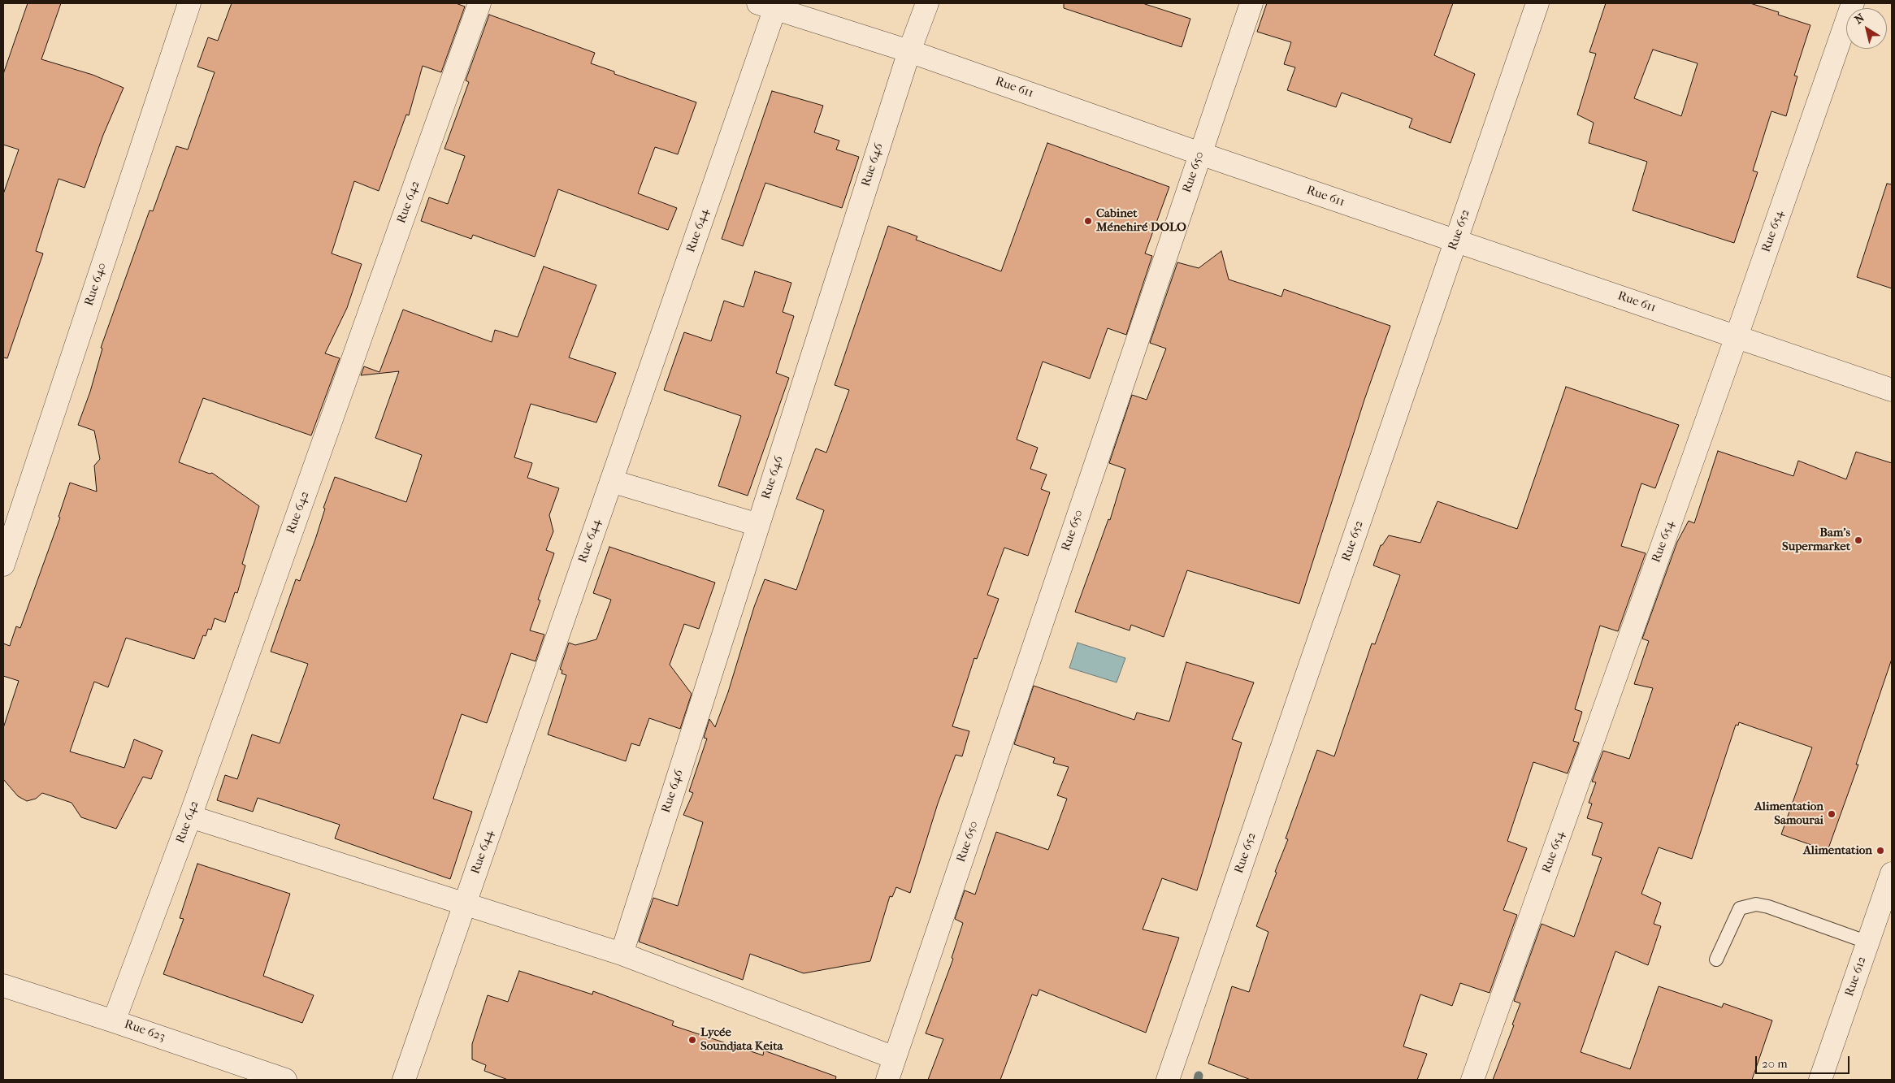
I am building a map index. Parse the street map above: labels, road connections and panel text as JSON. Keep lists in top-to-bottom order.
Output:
{
  "streets": {
    "street": [
      "Rue 611",
      "Rue 646",
      "Rue 650",
      "Rue 642",
      "Rue 652",
      "Rue 644",
      "Rue 654",
      "Rue 640",
      "Rue 612",
      "Rue 623"
    ]
  },
  "crossings": [
    ["Rue 611", "Rue 646"],
    ["Rue 611", "Rue 650"],
    ["Rue 611", "Rue 652"],
    ["Rue 611", "Rue 644"],
    ["Rue 611", "Rue 654"],
    ["Rue 642", "Rue 623"]
  ],
  "places": [
    "Cabinet Ménehiré DOLO",
    "Bam's Supermarket",
    "Alimentation Samourai",
    "Alimentation",
    "Lycée Soundjata Keita"
  ],
  "scale_bar": "20 m",
  "north": "top left"
}
